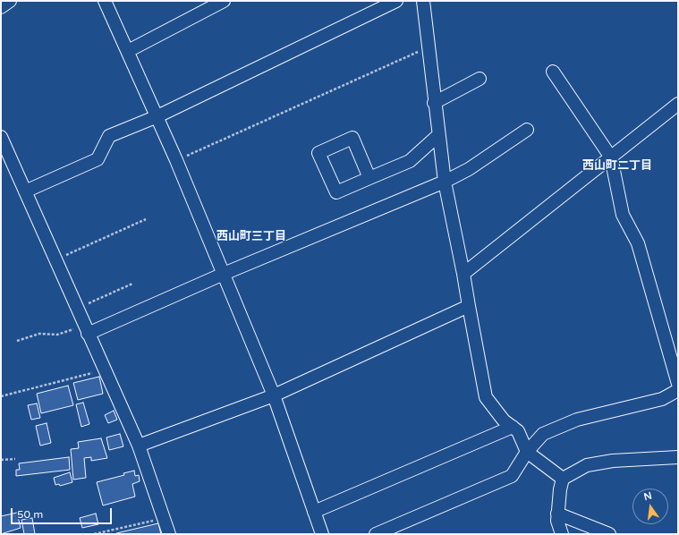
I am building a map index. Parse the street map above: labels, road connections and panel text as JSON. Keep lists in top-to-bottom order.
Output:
{
  "districts": ["西山町二丁目", "西山町三丁目"],
  "scale_bar": "50 m",
  "north": "top"
}
